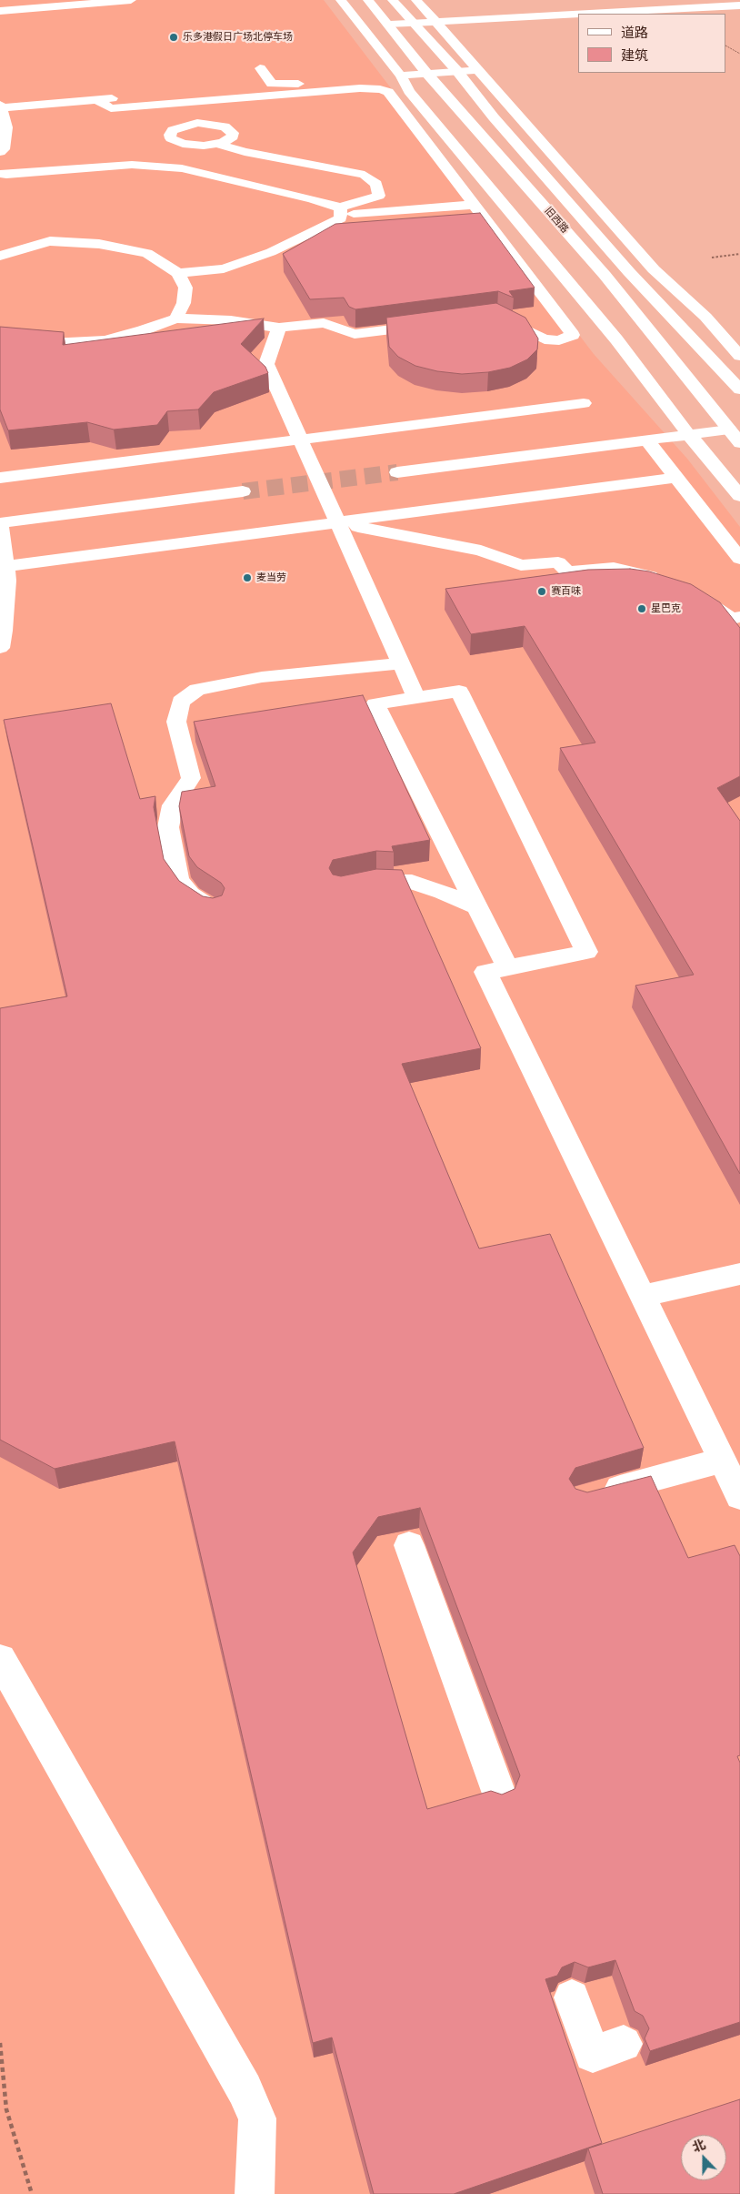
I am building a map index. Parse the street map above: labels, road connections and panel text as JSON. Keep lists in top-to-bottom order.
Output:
{
  "streets": {
    "street": ["旧西路"]
  },
  "places": [
    "乐多港假日广场北停车场",
    "麦当劳",
    "赛百味",
    "星巴克"
  ],
  "legend": ["道路", "建筑"],
  "north": "top"
}
